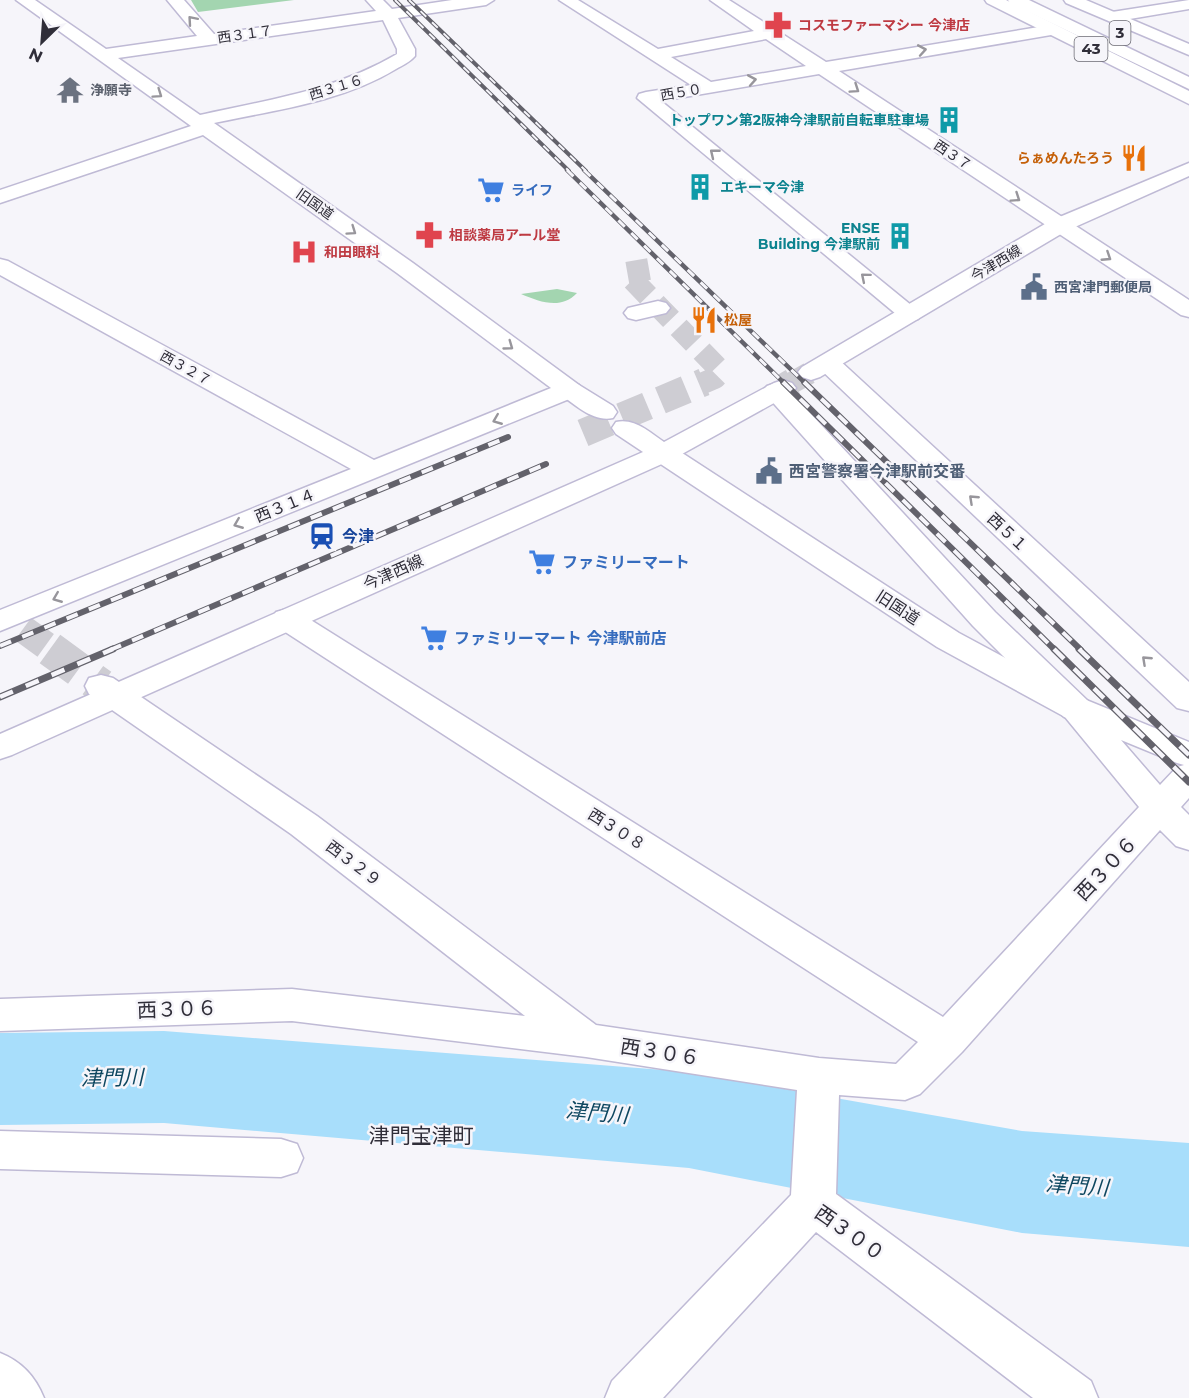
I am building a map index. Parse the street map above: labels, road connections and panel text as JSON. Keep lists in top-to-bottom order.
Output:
{
  "streets": {
    "main road": [
      "3",
      "西３１７",
      "43",
      "西３１６",
      "西５０",
      "西３７",
      "旧国道",
      "今津西線",
      "西３２７",
      "西３１４",
      "西５１",
      "西３０８",
      "西３２９",
      "西３０６",
      "西３００"
    ]
  },
  "crossings": [
    ["西３１７", "西３１６"],
    ["西３１７", "旧国道"],
    ["43", "西５０"],
    ["西３１６", "旧国道"],
    ["西５０", "西３７"],
    ["西５０", "今津西線"],
    ["西３７", "今津西線"],
    ["旧国道", "今津西線"],
    ["旧国道", "西３１４"],
    ["今津西線", "西５１"],
    ["今津西線", "西３０８"],
    ["今津西線", "西３２９"],
    ["西３２７", "西３１４"],
    ["西３０８", "西３０６"],
    ["西３２９", "西３０６"]
  ],
  "one_way": ["旧国道", "西３１４", "西５１"],
  "districts": ["津門宝津町"],
  "water": ["津門川"],
  "places": {
    "pharmacy": ["コスモファーマシー 今津店", "相談薬局アール堂"],
    "temple": ["浄願寺"],
    "building": ["トップワン第2阪神今津駅前自転車駐車場", "エキーマ今津", "ENSE Building 今津駅前"],
    "restaurant": ["らぁめんたろう", "松屋"],
    "supermarket": ["ライフ", "ファミリーマート", "ファミリーマート 今津駅前店"],
    "hospital": ["和田眼科"],
    "public building": ["西宮津門郵便局", "西宮警察署今津駅前交番"],
    "station": ["今津"]
  },
  "north": "bottom left"
}
